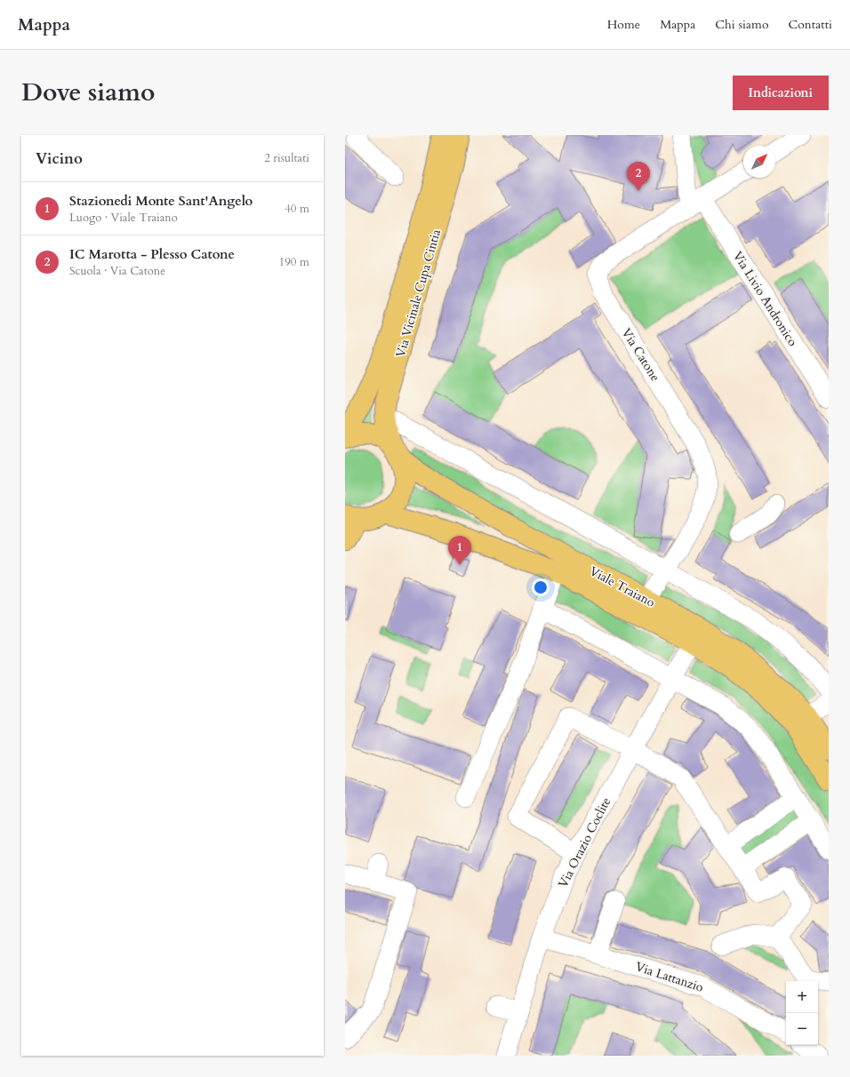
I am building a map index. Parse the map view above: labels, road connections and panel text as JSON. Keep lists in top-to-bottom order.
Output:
{
  "streets": {
    "main road": ["Via Vicinale Cupa Cintia", "Viale Traiano"],
    "street": [
      "Via Livio Andronico",
      "Via Catone",
      "Via Orazio Coclite",
      "Via Lattanzio"
    ]
  },
  "crossings": [
    ["Via Vicinale Cupa Cintia", "Viale Traiano"],
    ["Via Livio Andronico", "Via Catone"],
    ["Via Catone", "Viale Traiano"],
    ["Viale Traiano", "Via Orazio Coclite"],
    ["Via Orazio Coclite", "Via Lattanzio"]
  ],
  "north": "top right",
  "page": {
    "header": "Mappa",
    "nav": [
      "Home",
      "Mappa",
      "Chi siamo",
      "Contatti"
    ],
    "title": "Dove siamo",
    "buttons": "Indicazioni",
    "heading": ["Vicino", "2 risultati"],
    "pins": ["2", "1"],
    "list": [
      {
        "mark": "1",
        "name": "Stazionedi Monte Sant'Angelo",
        "note": "Luogo · Viale Traiano",
        "value": "40 m"
      },
      {
        "mark": "2",
        "name": "IC Marotta - Plesso Catone",
        "note": "Scuola · Via Catone",
        "value": "190 m"
      }
    ],
    "map_buttons": ["+", "−"]
  }
}
